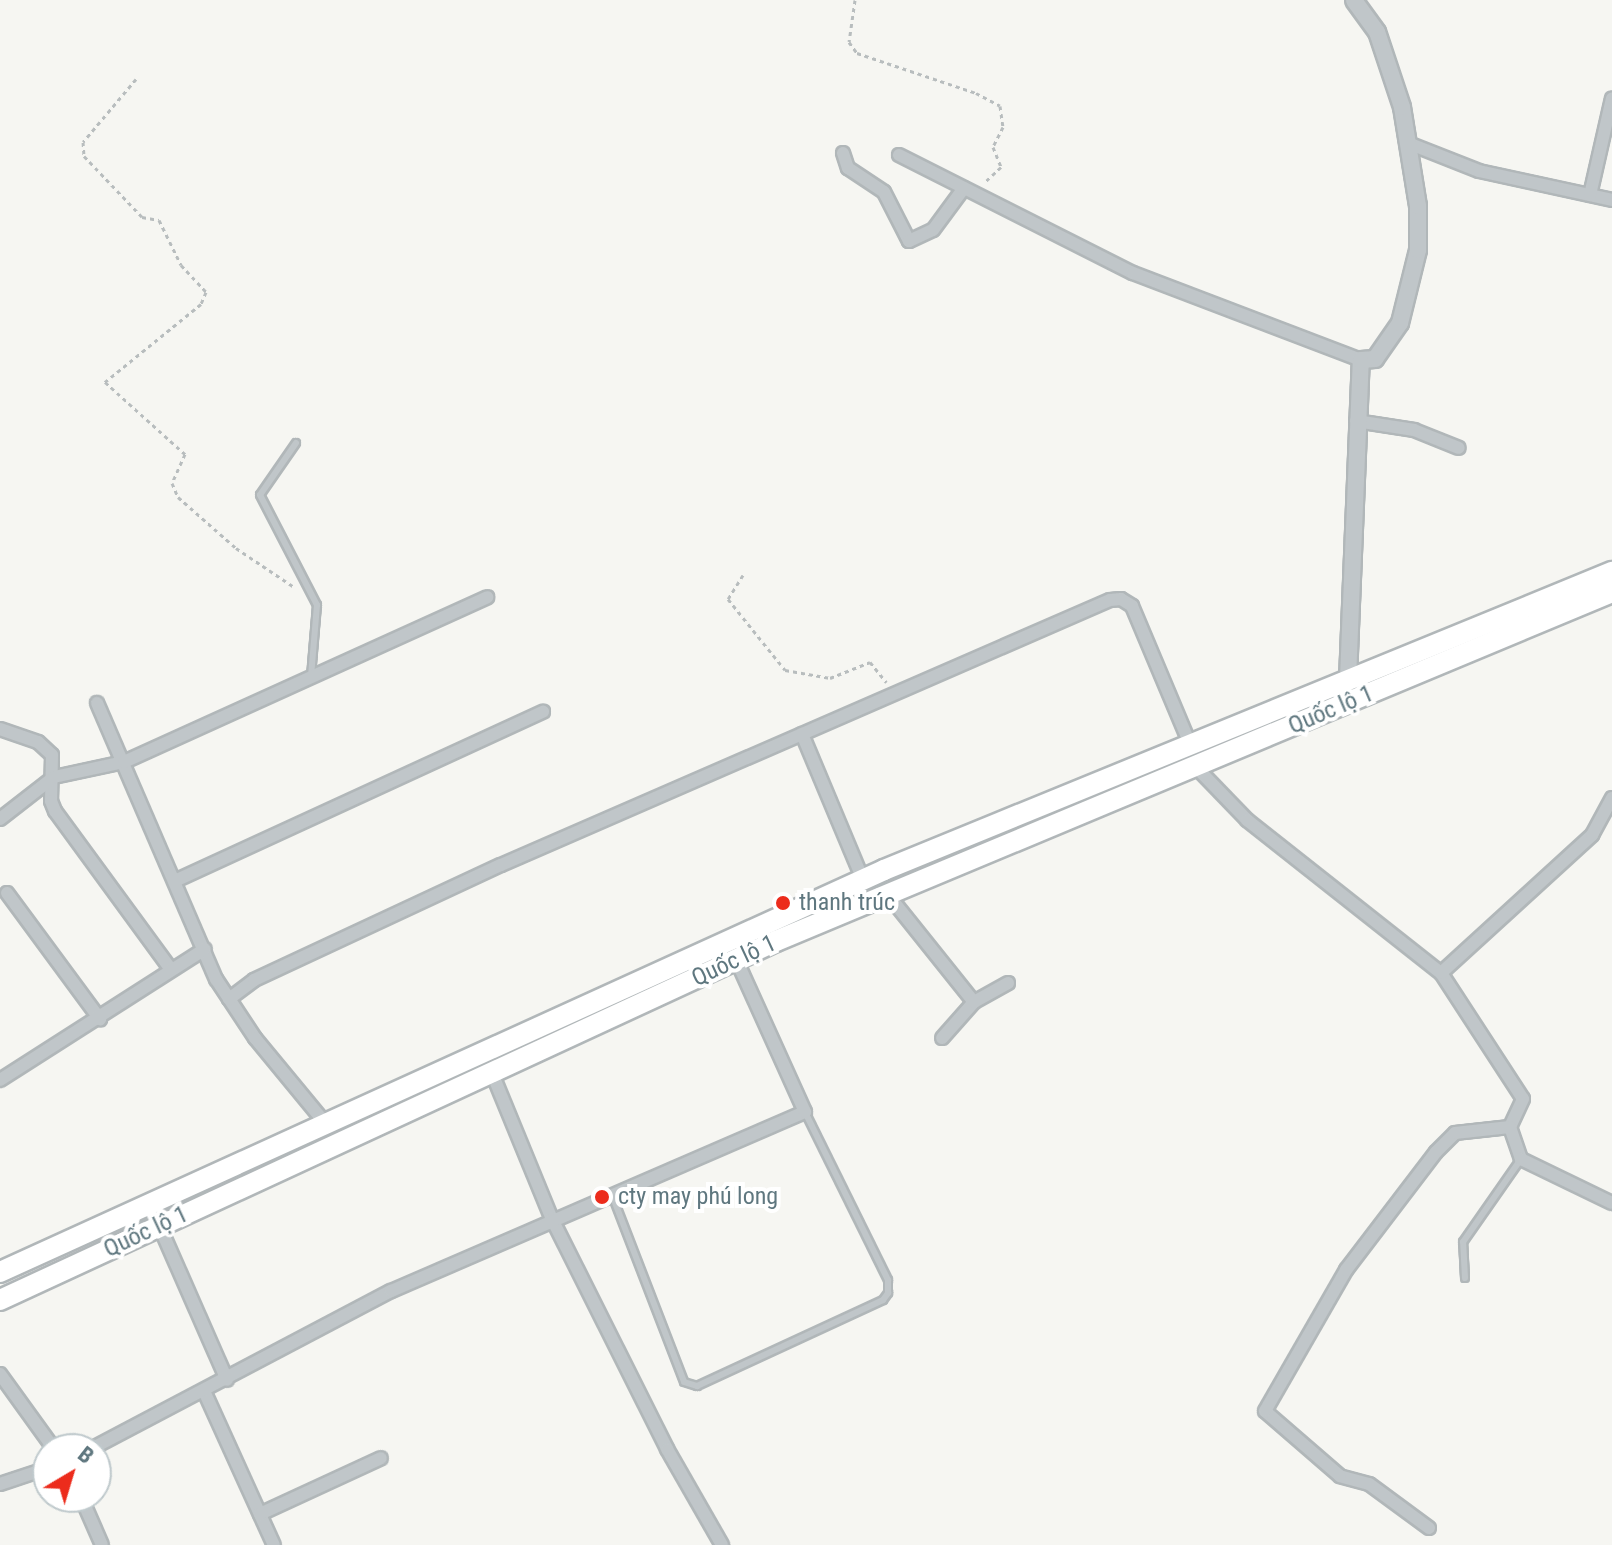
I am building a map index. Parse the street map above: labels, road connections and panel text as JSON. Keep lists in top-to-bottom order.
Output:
{
  "streets": {
    "highway": ["Quốc lộ 1"]
  },
  "places": ["thanh trúc", "cty may phú long"],
  "north": "top right"
}
